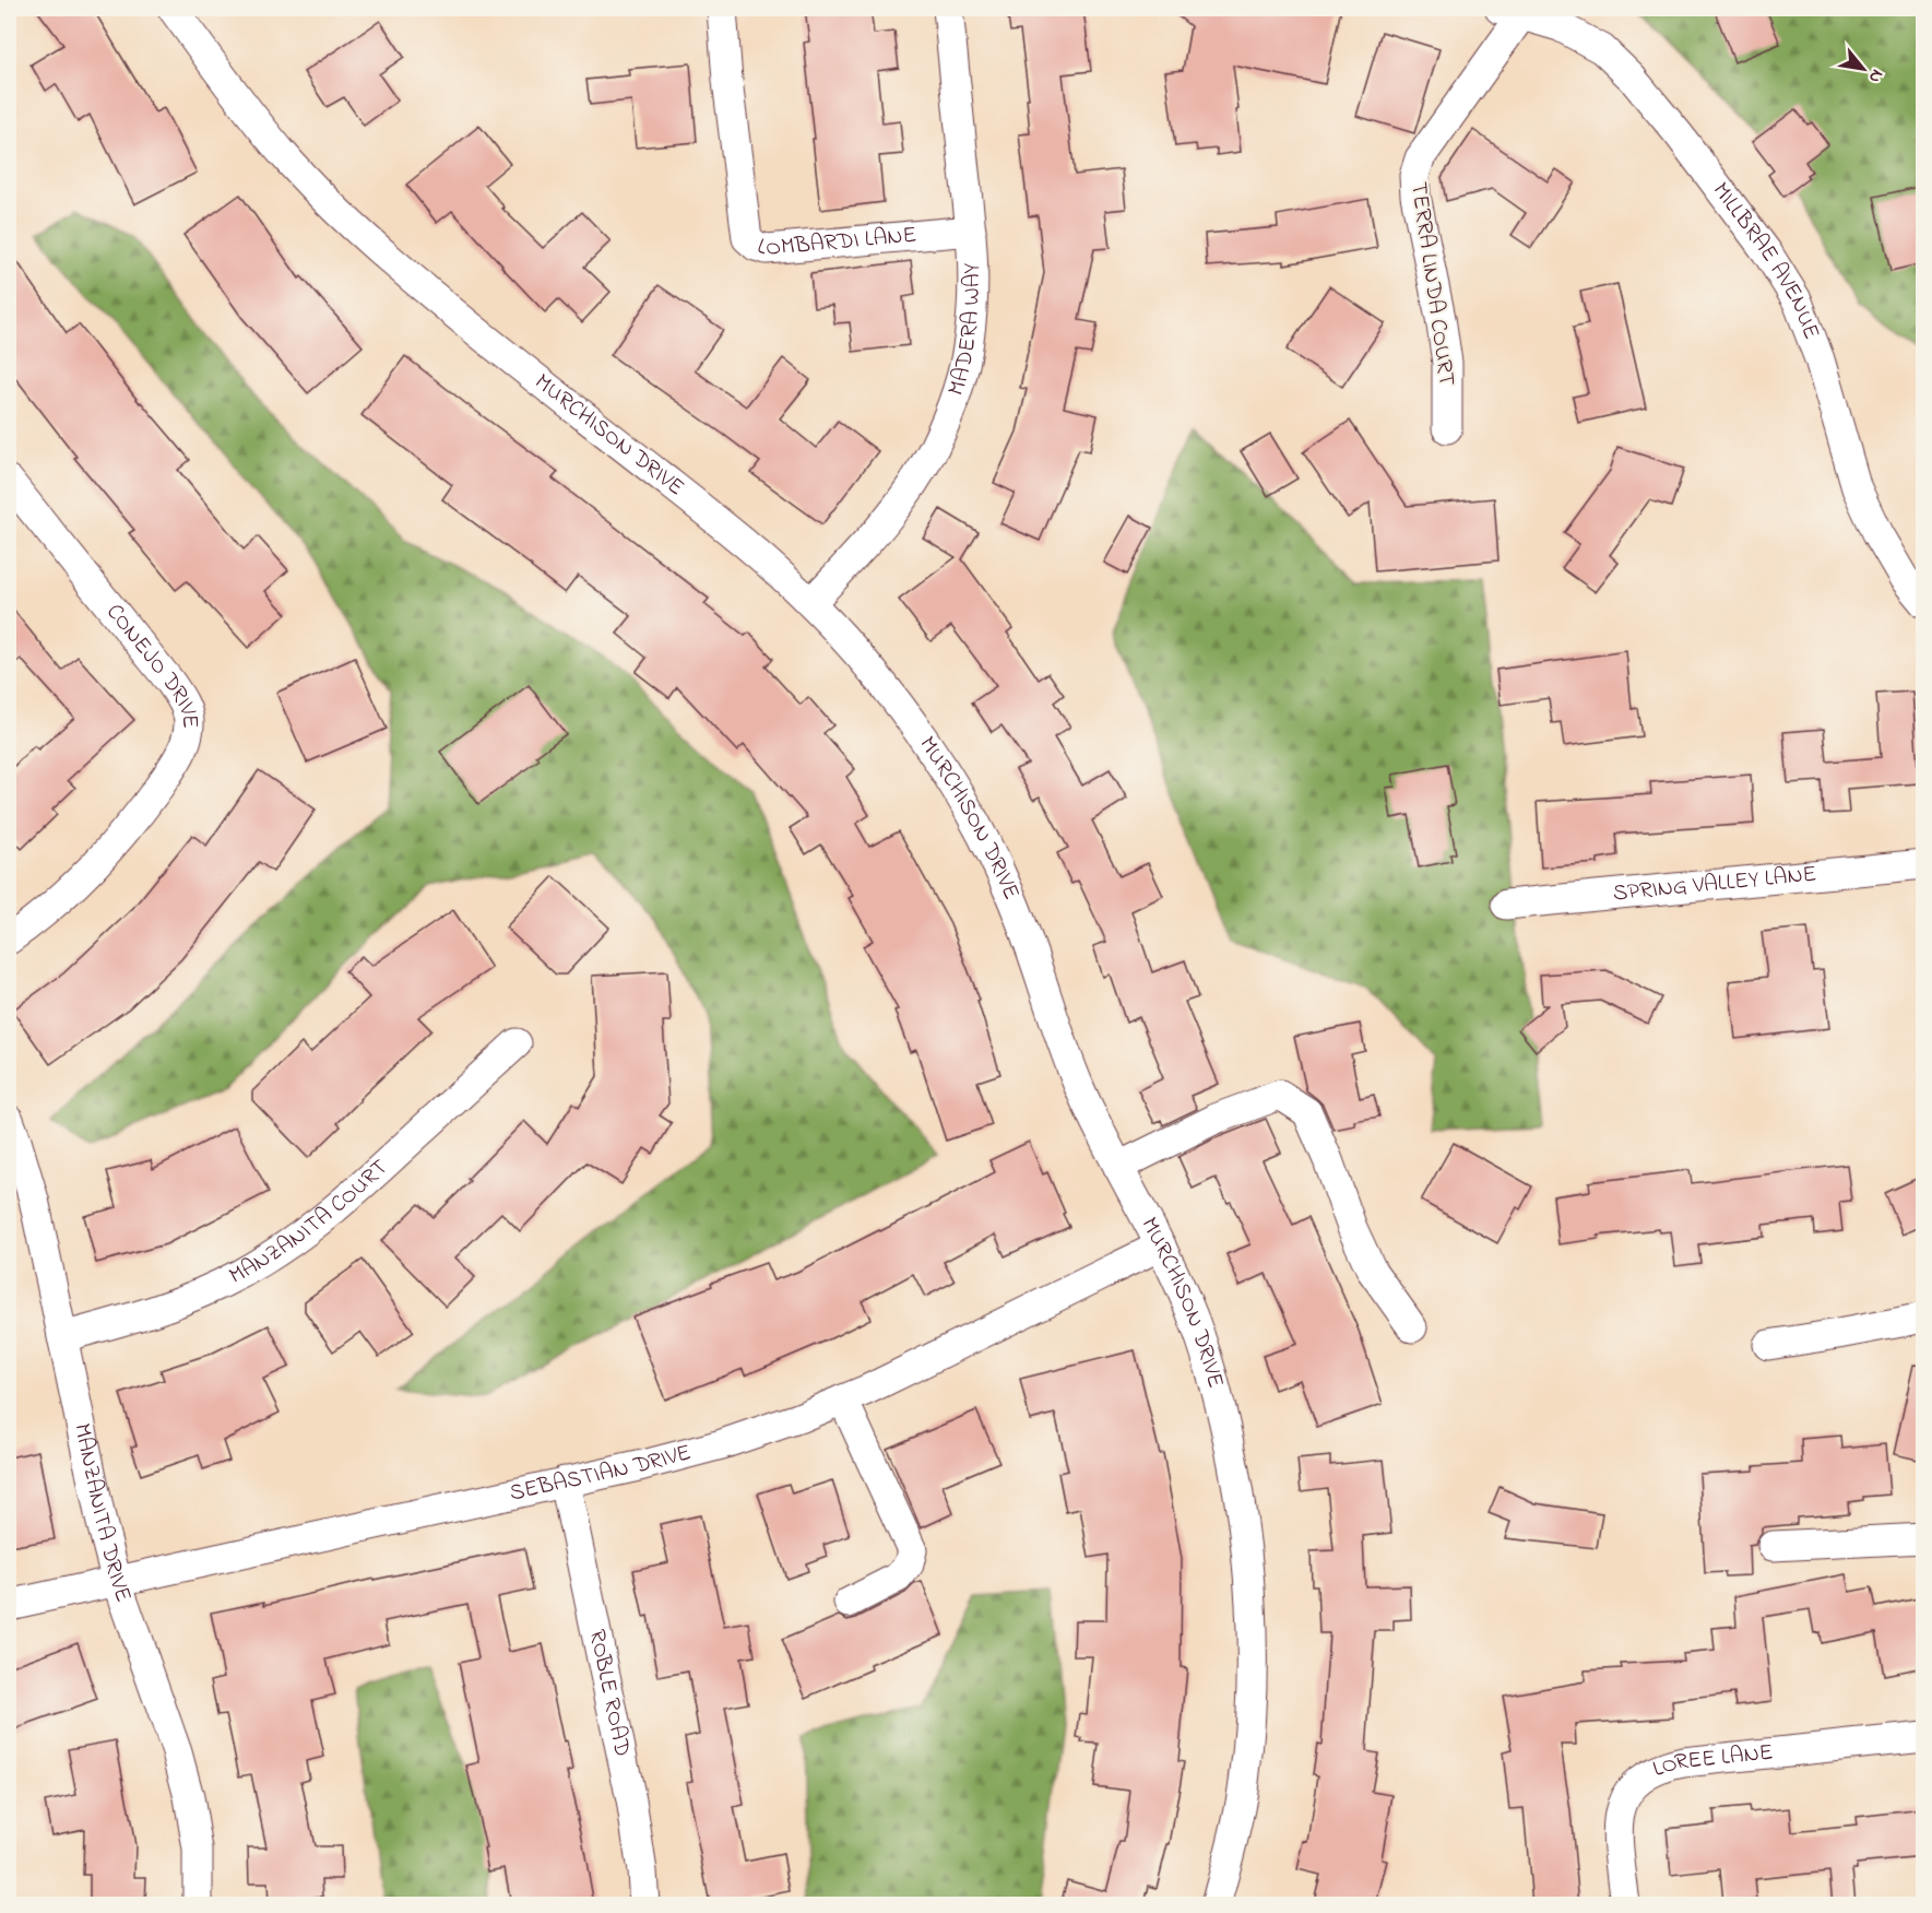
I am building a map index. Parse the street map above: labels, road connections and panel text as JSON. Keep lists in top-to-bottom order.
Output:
{
  "streets": {
    "street": [
      "LOMBARDI LANE",
      "MILLBRAE AVENUE",
      "TERRA LINDA COURT",
      "MADERA WAY",
      "MURCHISON DRIVE",
      "CONEJO DRIVE",
      "SPRING VALLEY LANE",
      "MANZANITA COURT",
      "SEBASTIAN DRIVE",
      "MANZANITA DRIVE",
      "ROBLE ROAD",
      "LOREE LANE"
    ]
  },
  "crossings": [
    ["LOMBARDI LANE", "MADERA WAY"],
    ["MILLBRAE AVENUE", "TERRA LINDA COURT"],
    ["MADERA WAY", "MURCHISON DRIVE"],
    ["MURCHISON DRIVE", "SEBASTIAN DRIVE"],
    ["MANZANITA COURT", "MANZANITA DRIVE"],
    ["SEBASTIAN DRIVE", "MANZANITA DRIVE"],
    ["SEBASTIAN DRIVE", "ROBLE ROAD"]
  ],
  "north": "bottom right"
}
